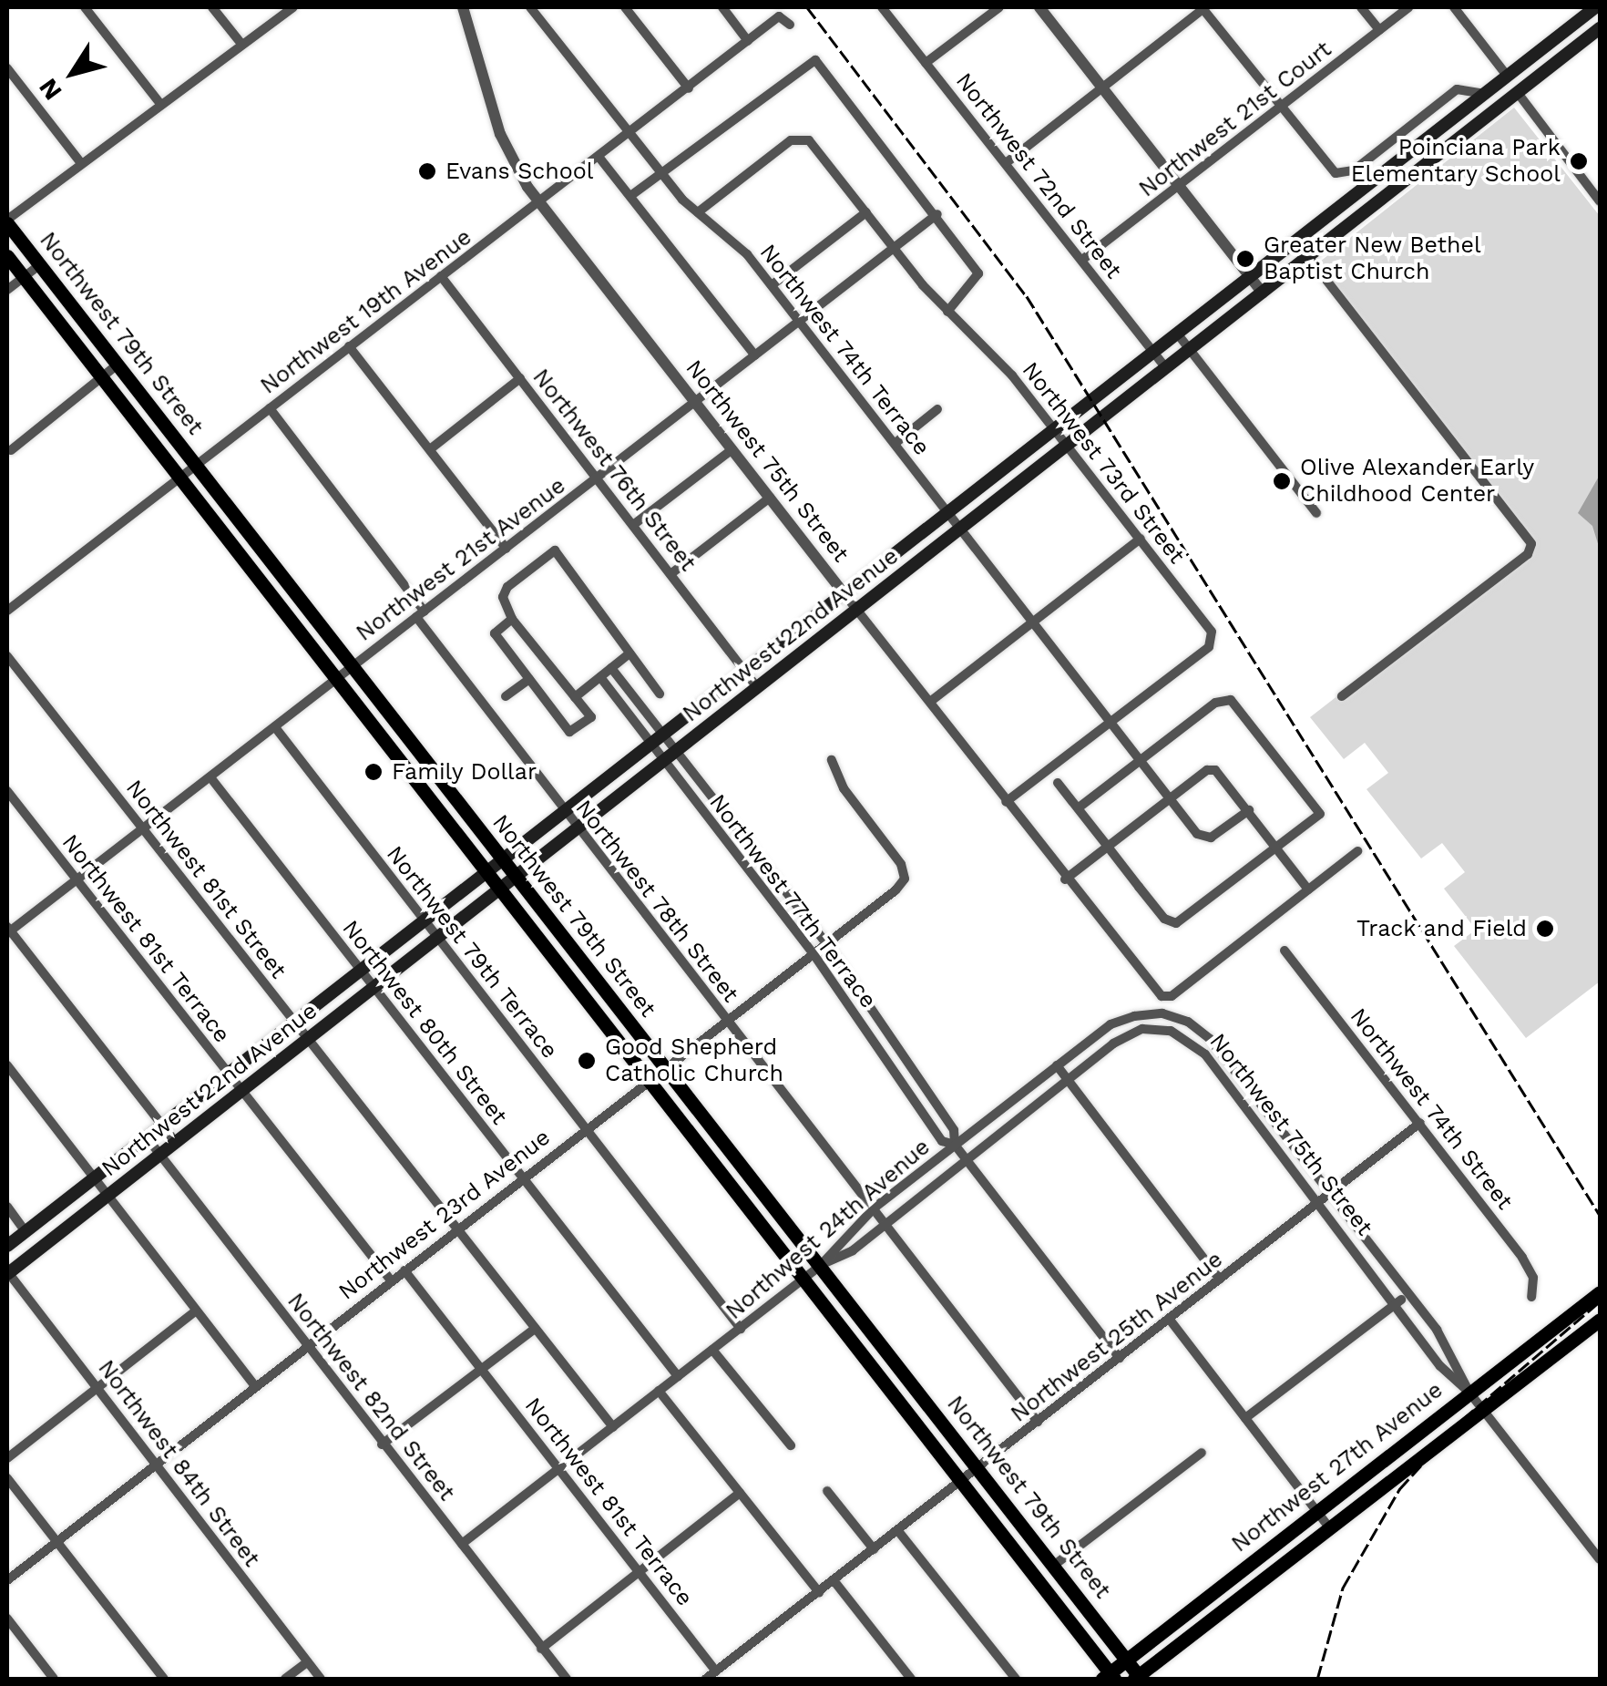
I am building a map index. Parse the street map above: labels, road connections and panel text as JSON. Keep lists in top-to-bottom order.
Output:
{
  "streets": {
    "main road": ["Northwest 79th Street", "Northwest 22nd Avenue", "Northwest 27th Avenue"],
    "street": [
      "Northwest 21st Court",
      "Northwest 72nd Street",
      "Northwest 19th Avenue",
      "Northwest 74th Terrace",
      "Northwest 75th Street",
      "Northwest 73rd Street",
      "Northwest 76th Street",
      "Northwest 21st Avenue",
      "Northwest 81st Street",
      "Northwest 78th Street",
      "Northwest 77th Terrace",
      "Northwest 81st Terrace",
      "Northwest 79th Terrace",
      "Northwest 80th Street",
      "Northwest 74th Street",
      "Northwest 23rd Avenue",
      "Northwest 24th Avenue",
      "Northwest 25th Avenue",
      "Northwest 82nd Street",
      "Northwest 84th Street"
    ]
  },
  "crossings": [
    ["Northwest 21st Court", "Northwest 72nd Street"],
    ["Northwest 72nd Street", "Northwest 22nd Avenue"],
    ["Northwest 19th Avenue", "Northwest 79th Street"],
    ["Northwest 19th Avenue", "Northwest 74th Terrace"],
    ["Northwest 19th Avenue", "Northwest 75th Street"],
    ["Northwest 19th Avenue", "Northwest 76th Street"],
    ["Northwest 19th Avenue", "Northwest 78th Street"],
    ["Northwest 79th Street", "Northwest 75th Street"],
    ["Northwest 79th Street", "Northwest 21st Avenue"],
    ["Northwest 79th Street", "Northwest 22nd Avenue"],
    ["Northwest 79th Street", "Northwest 23rd Avenue"],
    ["Northwest 79th Street", "Northwest 24th Avenue"],
    ["Northwest 79th Street", "Northwest 25th Avenue"],
    ["Northwest 79th Street", "Northwest 27th Avenue"],
    ["Northwest 74th Terrace", "Northwest 73rd Street"],
    ["Northwest 74th Terrace", "Northwest 21st Avenue"],
    ["Northwest 74th Terrace", "Northwest 22nd Avenue"],
    ["Northwest 75th Street", "Northwest 21st Avenue"],
    ["Northwest 75th Street", "Northwest 22nd Avenue"],
    ["Northwest 75th Street", "Northwest 78th Street"],
    ["Northwest 75th Street", "Northwest 77th Terrace"],
    ["Northwest 75th Street", "Northwest 24th Avenue"],
    ["Northwest 75th Street", "Northwest 25th Avenue"],
    ["Northwest 75th Street", "Northwest 27th Avenue"],
    ["Northwest 73rd Street", "Northwest 21st Avenue"],
    ["Northwest 73rd Street", "Northwest 22nd Avenue"],
    ["Northwest 76th Street", "Northwest 21st Avenue"],
    ["Northwest 76th Street", "Northwest 22nd Avenue"],
    ["Northwest 21st Avenue", "Northwest 81st Street"],
    ["Northwest 21st Avenue", "Northwest 78th Street"],
    ["Northwest 21st Avenue", "Northwest 81st Terrace"],
    ["Northwest 21st Avenue", "Northwest 79th Terrace"],
    ["Northwest 21st Avenue", "Northwest 80th Street"],
    ["Northwest 22nd Avenue", "Northwest 81st Street"],
    ["Northwest 22nd Avenue", "Northwest 78th Street"],
    ["Northwest 22nd Avenue", "Northwest 77th Terrace"],
    ["Northwest 22nd Avenue", "Northwest 81st Terrace"],
    ["Northwest 22nd Avenue", "Northwest 79th Terrace"],
    ["Northwest 22nd Avenue", "Northwest 80th Street"],
    ["Northwest 22nd Avenue", "Northwest 82nd Street"],
    ["Northwest 22nd Avenue", "Northwest 84th Street"],
    ["Northwest 81st Street", "Northwest 23rd Avenue"],
    ["Northwest 81st Street", "Northwest 24th Avenue"],
    ["Northwest 78th Street", "Northwest 23rd Avenue"],
    ["Northwest 78th Street", "Northwest 24th Avenue"],
    ["Northwest 78th Street", "Northwest 25th Avenue"],
    ["Northwest 77th Terrace", "Northwest 23rd Avenue"],
    ["Northwest 77th Terrace", "Northwest 24th Avenue"],
    ["Northwest 77th Terrace", "Northwest 25th Avenue"],
    ["Northwest 81st Terrace", "Northwest 23rd Avenue"],
    ["Northwest 81st Terrace", "Northwest 24th Avenue"],
    ["Northwest 81st Terrace", "Northwest 25th Avenue"],
    ["Northwest 79th Terrace", "Northwest 23rd Avenue"],
    ["Northwest 79th Terrace", "Northwest 24th Avenue"],
    ["Northwest 80th Street", "Northwest 23rd Avenue"],
    ["Northwest 80th Street", "Northwest 24th Avenue"],
    ["Northwest 74th Street", "Northwest 25th Avenue"],
    ["Northwest 23rd Avenue", "Northwest 82nd Street"],
    ["Northwest 23rd Avenue", "Northwest 84th Street"],
    ["Northwest 24th Avenue", "Northwest 82nd Street"]
  ],
  "places": [
    "Poinciana Park Elementary School",
    "Evans School",
    "Greater New Bethel Baptist Church",
    "Olive Alexander Early Childhood Center",
    "Family Dollar",
    "Track and Field",
    "Good Shepherd Catholic Church"
  ],
  "north": "bottom left"
}
